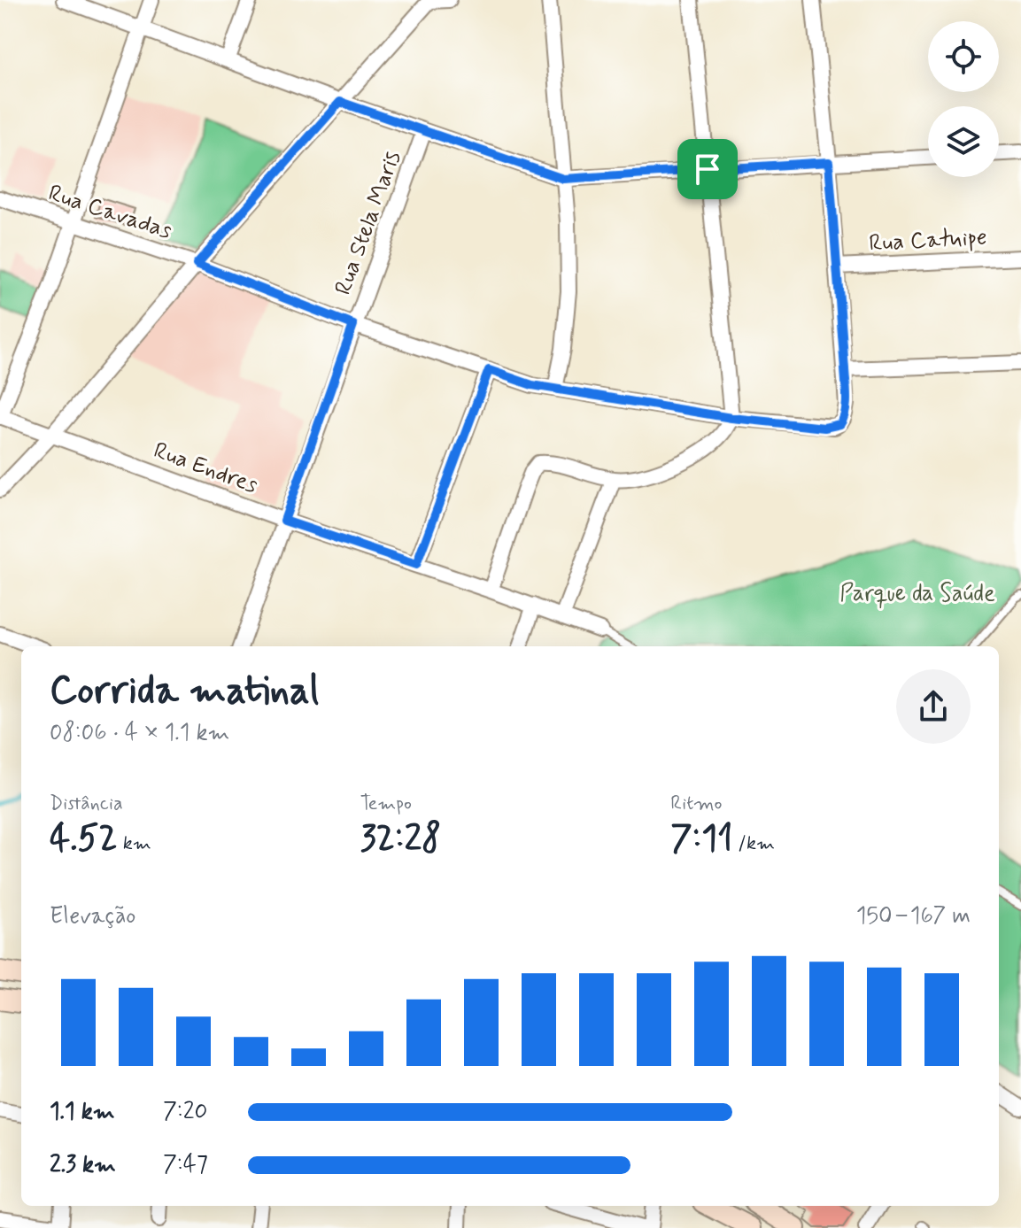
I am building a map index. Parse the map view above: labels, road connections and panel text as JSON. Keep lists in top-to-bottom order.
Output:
{
  "streets": {
    "street": [
      "Rua Cavadas",
      "Rua Stela Maris",
      "Rua Catuipe",
      "Rua Endres"
    ]
  },
  "crossings": [
    ["Rua Cavadas", "Rua Stela Maris"],
    ["Rua Stela Maris", "Rua Endres"]
  ],
  "parks": ["Parque da Saúde"],
  "page": {
    "heading": ["Corrida matinal", "08:06 · 4 × 1.1 km"],
    "stats": [
      ["Distância", "4.52 km"],
      ["Tempo", "32:28"],
      ["Ritmo", "7:11 /km"]
    ],
    "chart": ["Elevação", "150–167 m"],
    "list": [
      {
        "name": "1.1 km",
        "note": "7:20"
      },
      {
        "name": "2.3 km",
        "note": "7:47"
      }
    ]
  }
}
